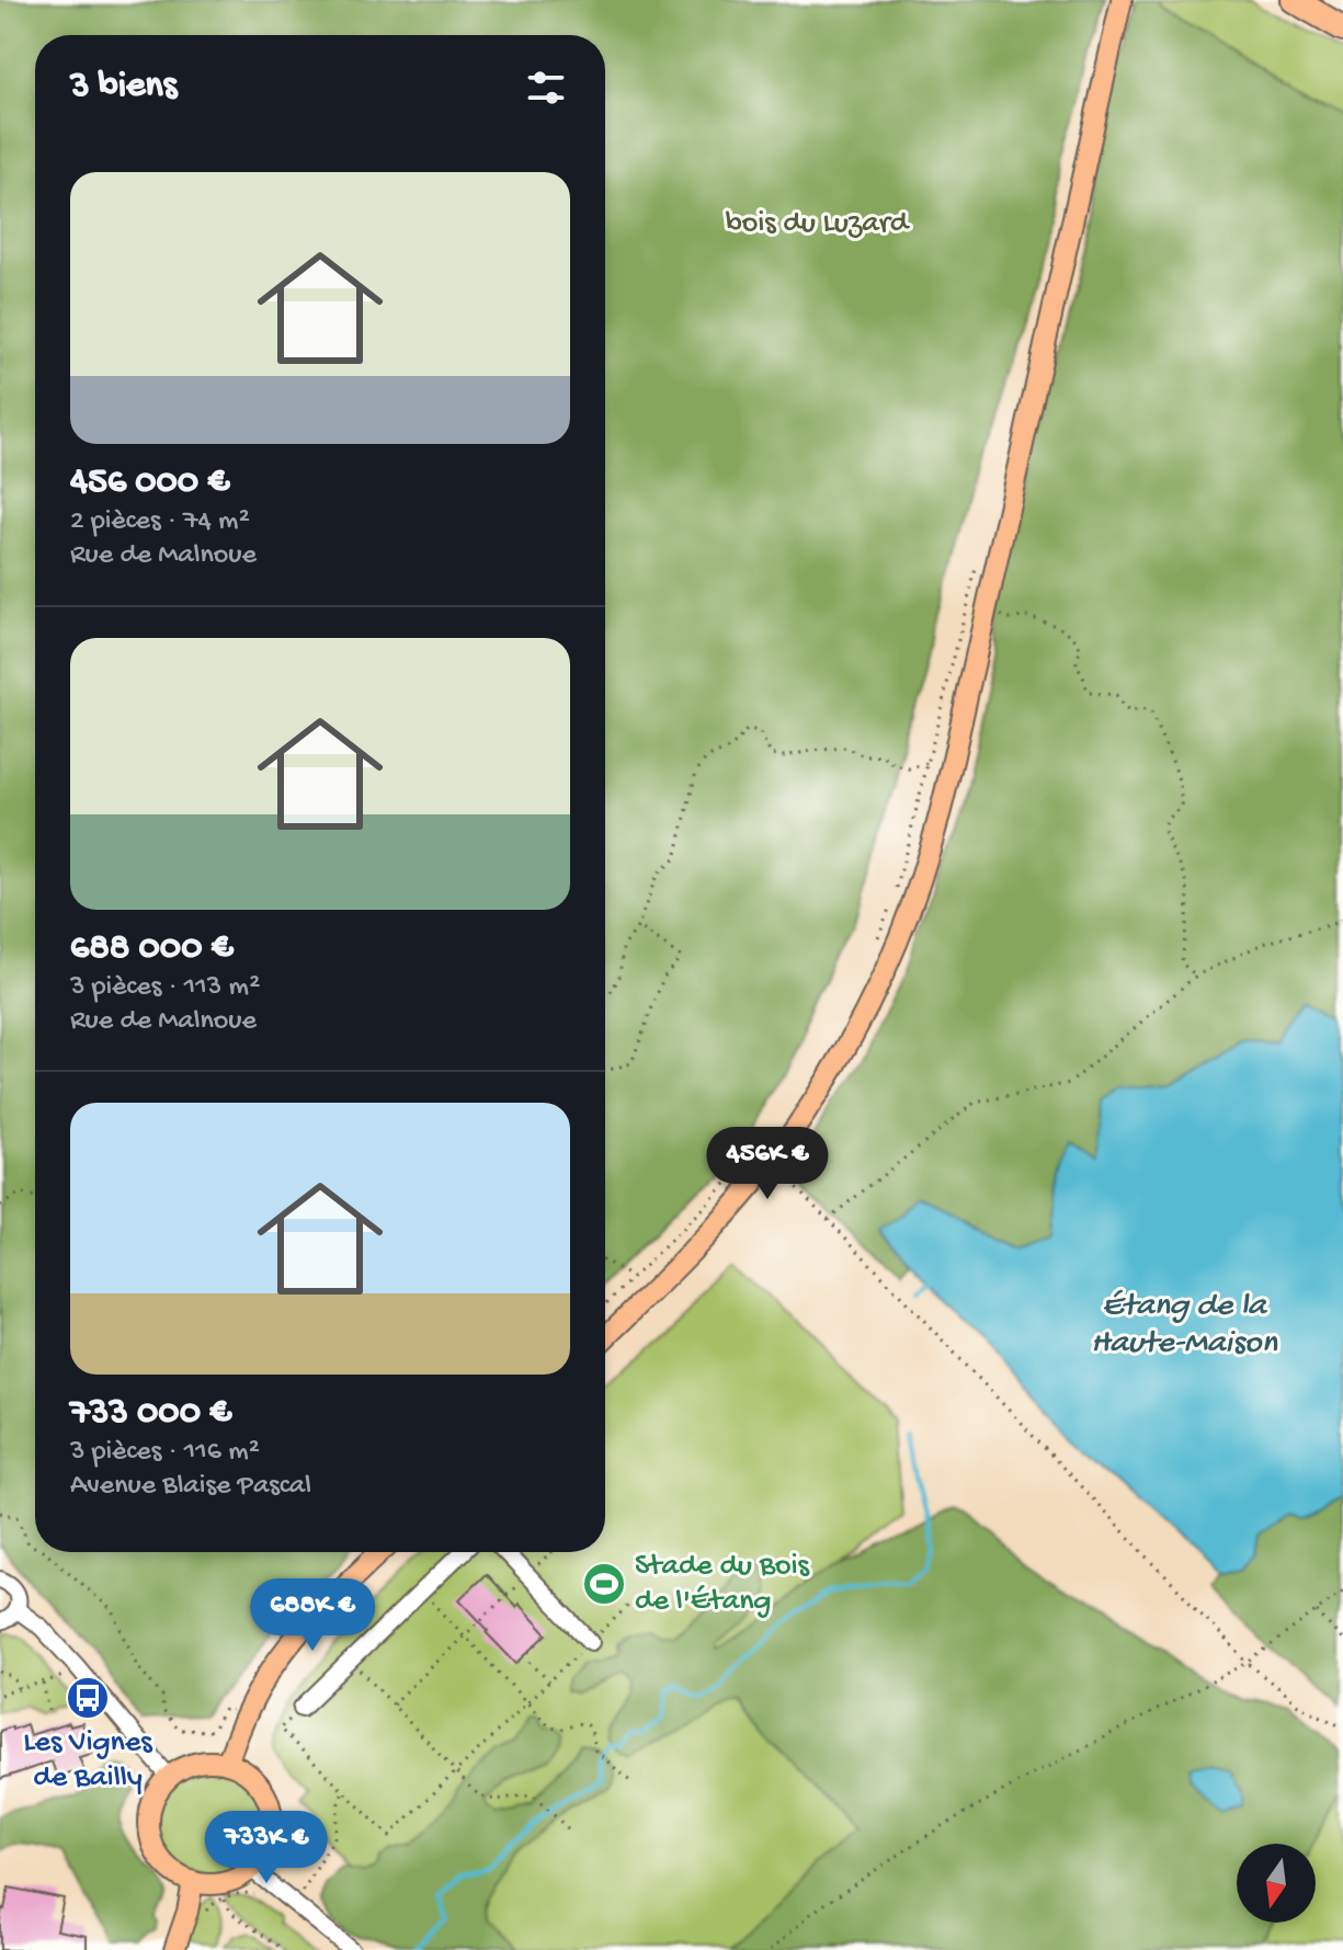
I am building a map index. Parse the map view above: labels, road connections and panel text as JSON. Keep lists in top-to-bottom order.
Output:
{
  "water": ["Étang de la Haute-Maison"],
  "parks": ["bois du Luzard"],
  "places": {
    "sports": ["Stade du Bois de l'Étang"],
    "bus stop": ["Les Vignes de Bailly"]
  },
  "north": "bottom",
  "page": {
    "heading": "3 biens",
    "list": [
      {
        "name": "456 000 €",
        "note": "2 pièces · 74 m² · Rue de Malnoue"
      },
      {
        "name": "688 000 €",
        "note": "3 pièces · 113 m² · Rue de Malnoue"
      },
      {
        "name": "733 000 €",
        "note": "3 pièces · 116 m² · Avenue Blaise Pascal"
      }
    ],
    "price": ["456K €", "688K €", "733K €"]
  }
}
